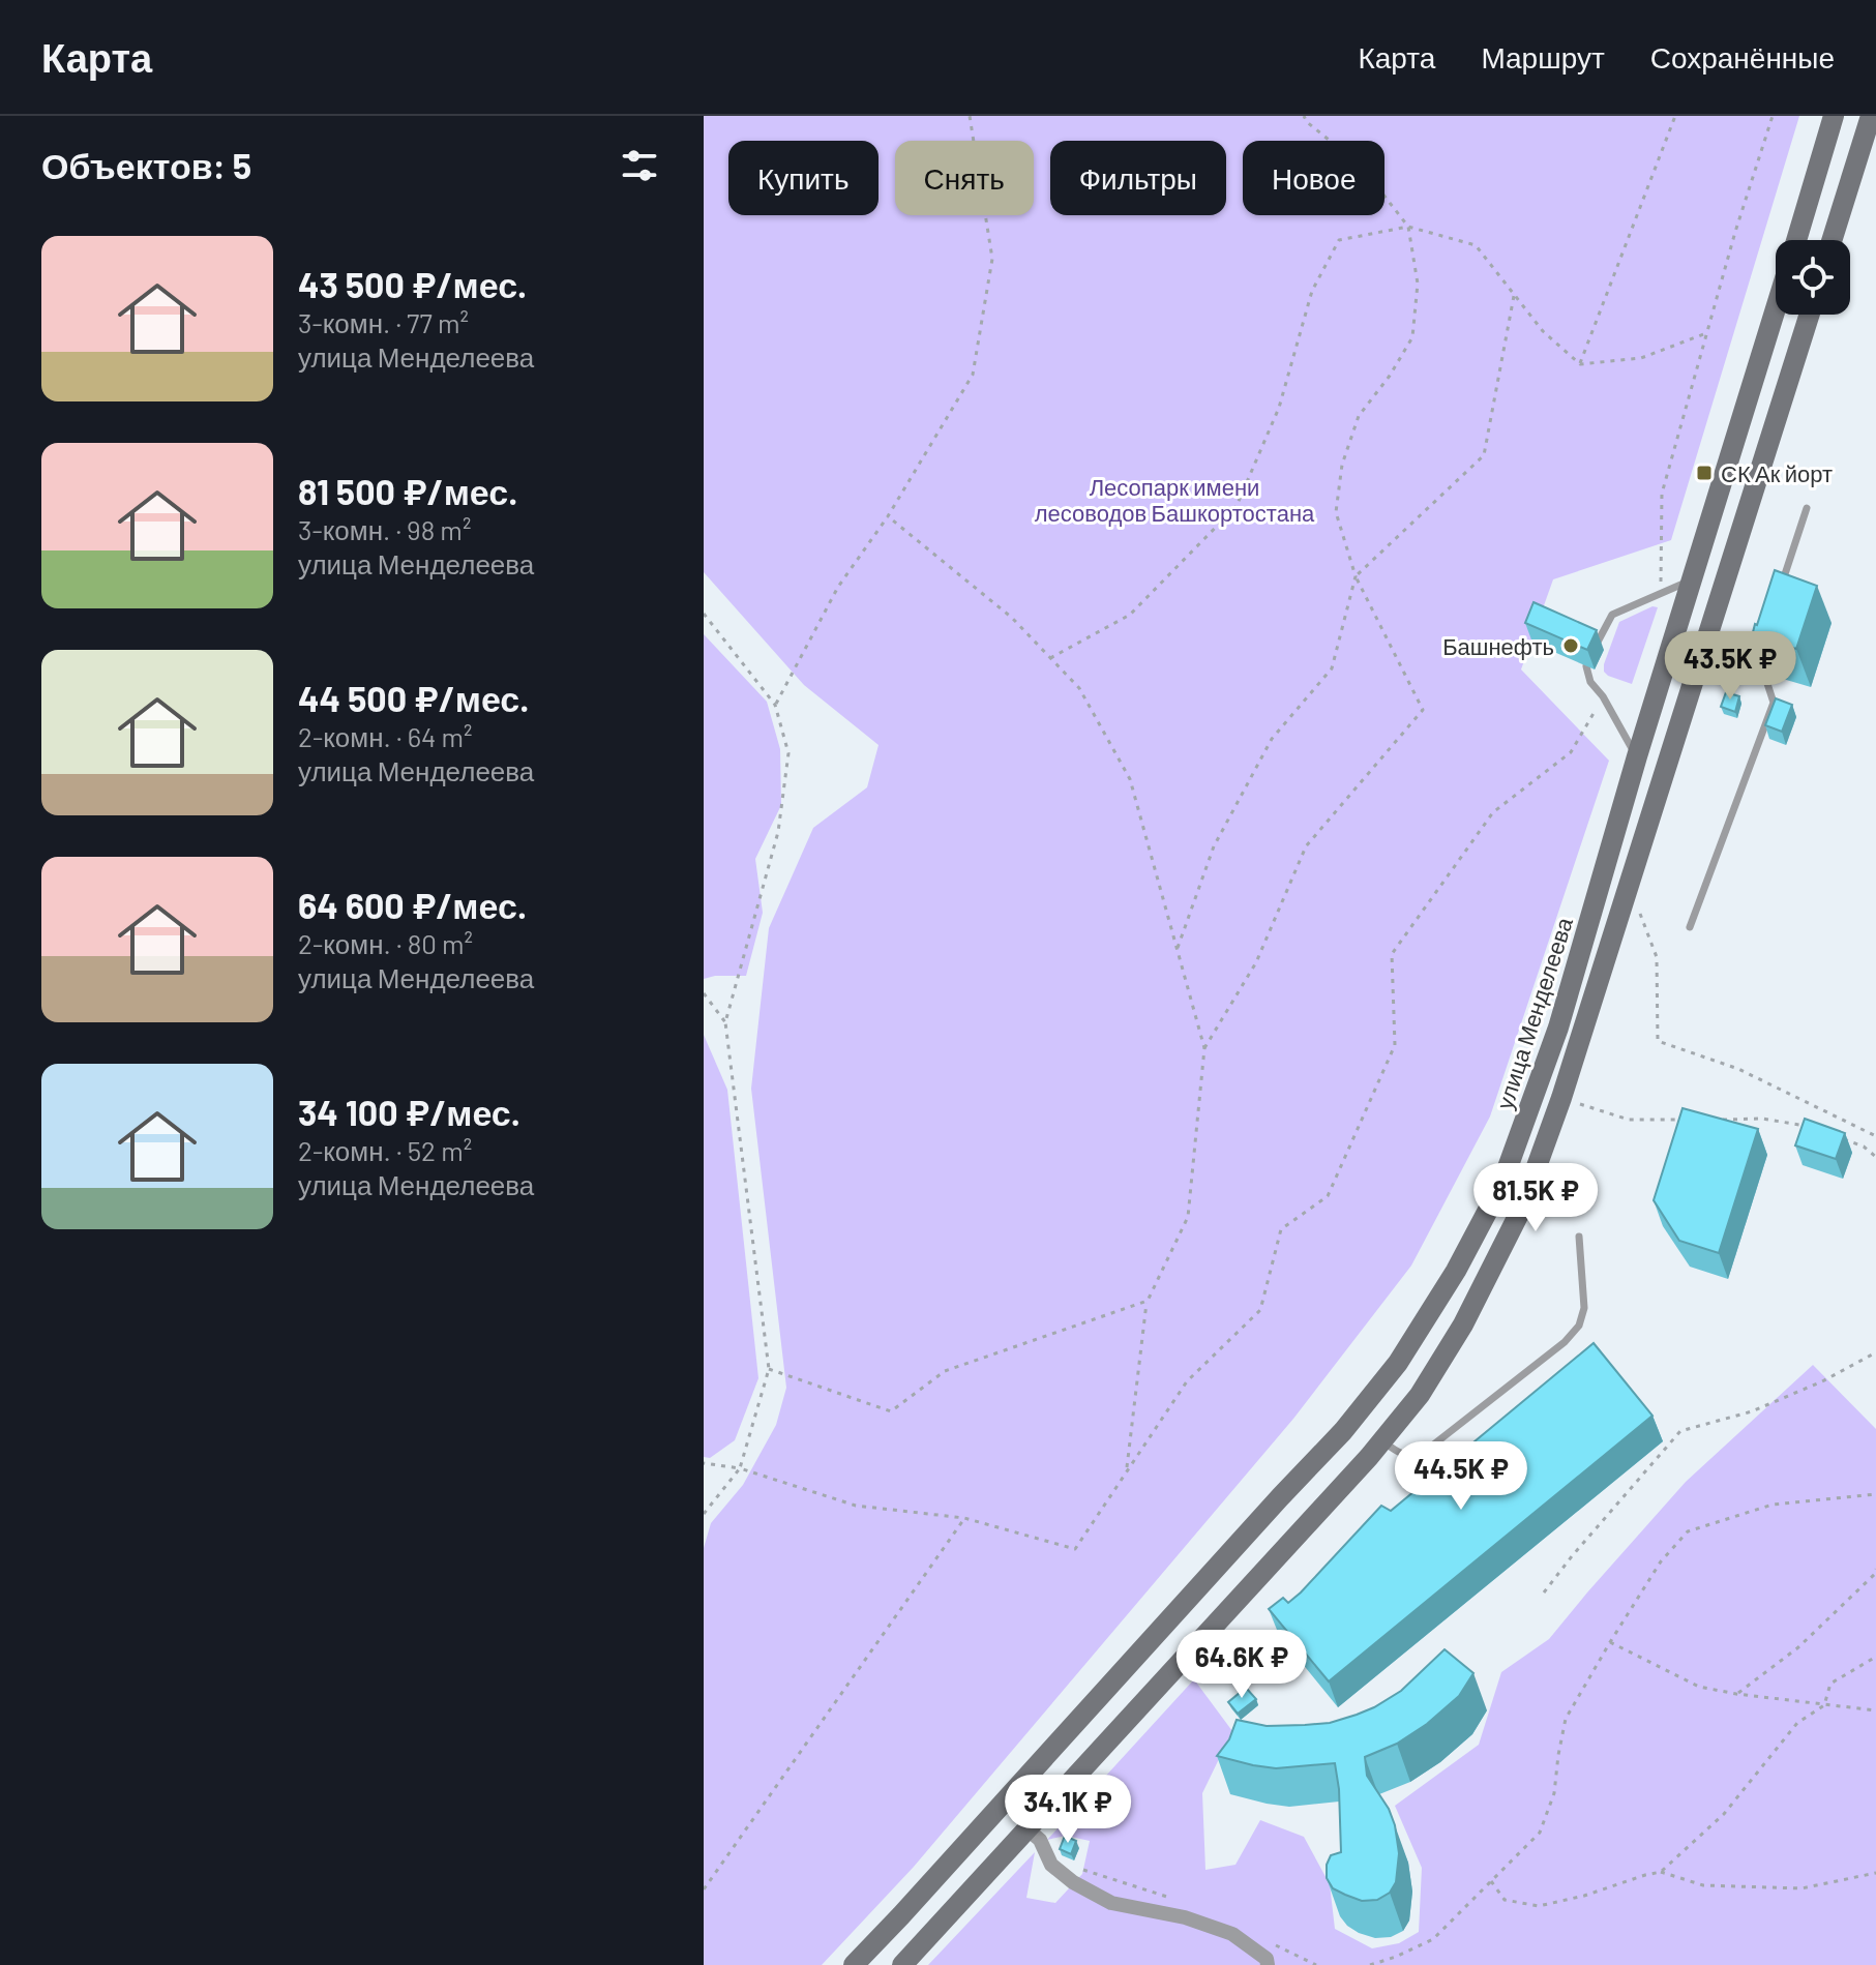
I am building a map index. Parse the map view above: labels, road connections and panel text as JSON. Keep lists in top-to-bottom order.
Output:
{
  "streets": {
    "main road": ["улица Менделеева"]
  },
  "parks": ["Лесопарк имени лесоводов Башкортостана"],
  "places": {
    "transit": ["СК Ак йорт"],
    "other": ["Башнефть"]
  },
  "page": {
    "header": "Карта",
    "nav": ["Карта", "Маршрут", "Сохранённые"],
    "heading": "Объектов: 5",
    "chip": [
      "Купить",
      "Снять",
      "Фильтры",
      "Новое"
    ],
    "list": [
      {
        "name": "43 500 ₽/мес.",
        "note": "3-комн. · 77 m² · улица Менделеева"
      },
      {
        "name": "81 500 ₽/мес.",
        "note": "3-комн. · 98 m² · улица Менделеева"
      },
      {
        "name": "44 500 ₽/мес.",
        "note": "2-комн. · 64 m² · улица Менделеева"
      },
      {
        "name": "64 600 ₽/мес.",
        "note": "2-комн. · 80 m² · улица Менделеева"
      },
      {
        "name": "34 100 ₽/мес.",
        "note": "2-комн. · 52 m² · улица Менделеева"
      }
    ],
    "price": [
      "43.5K ₽",
      "81.5K ₽",
      "44.5K ₽",
      "64.6K ₽",
      "34.1K ₽"
    ]
  }
}
